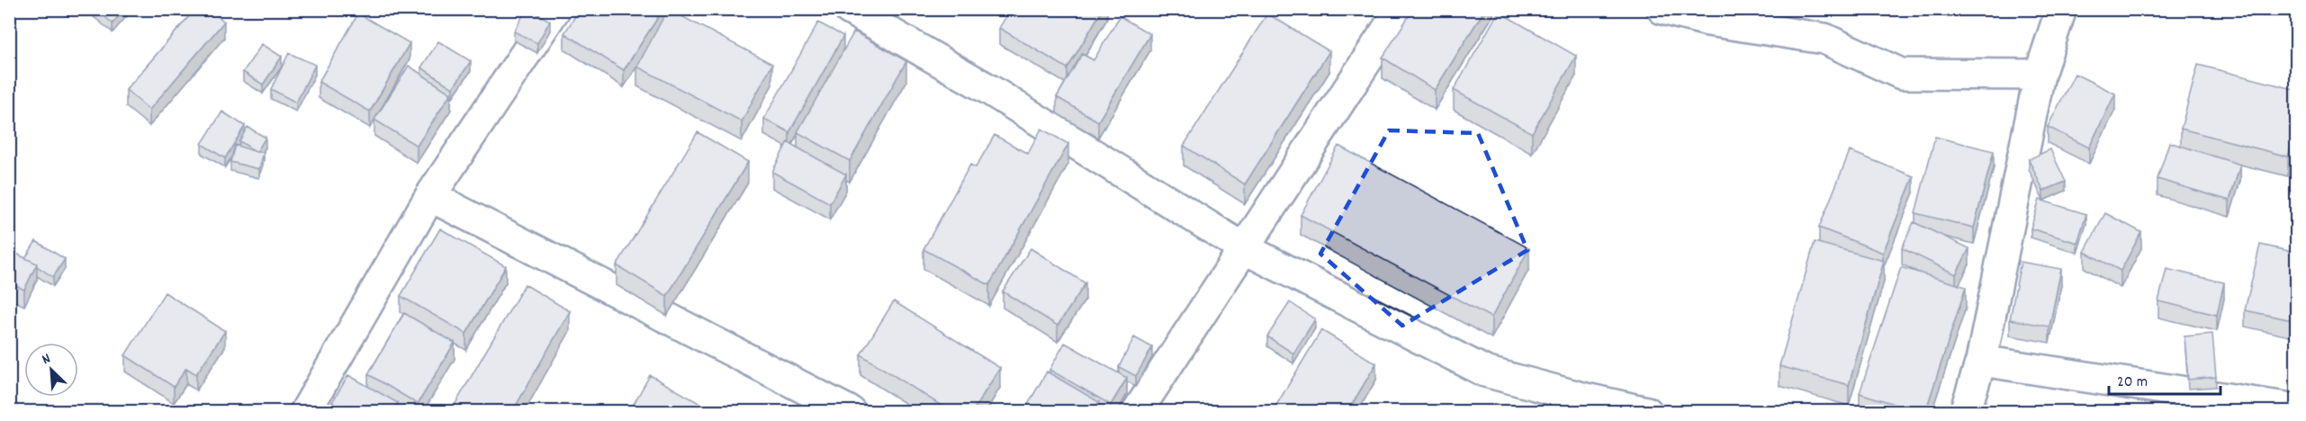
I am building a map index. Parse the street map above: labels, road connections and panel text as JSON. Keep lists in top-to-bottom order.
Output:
{
  "scale_bar": "20 m",
  "north": "top left"
}
